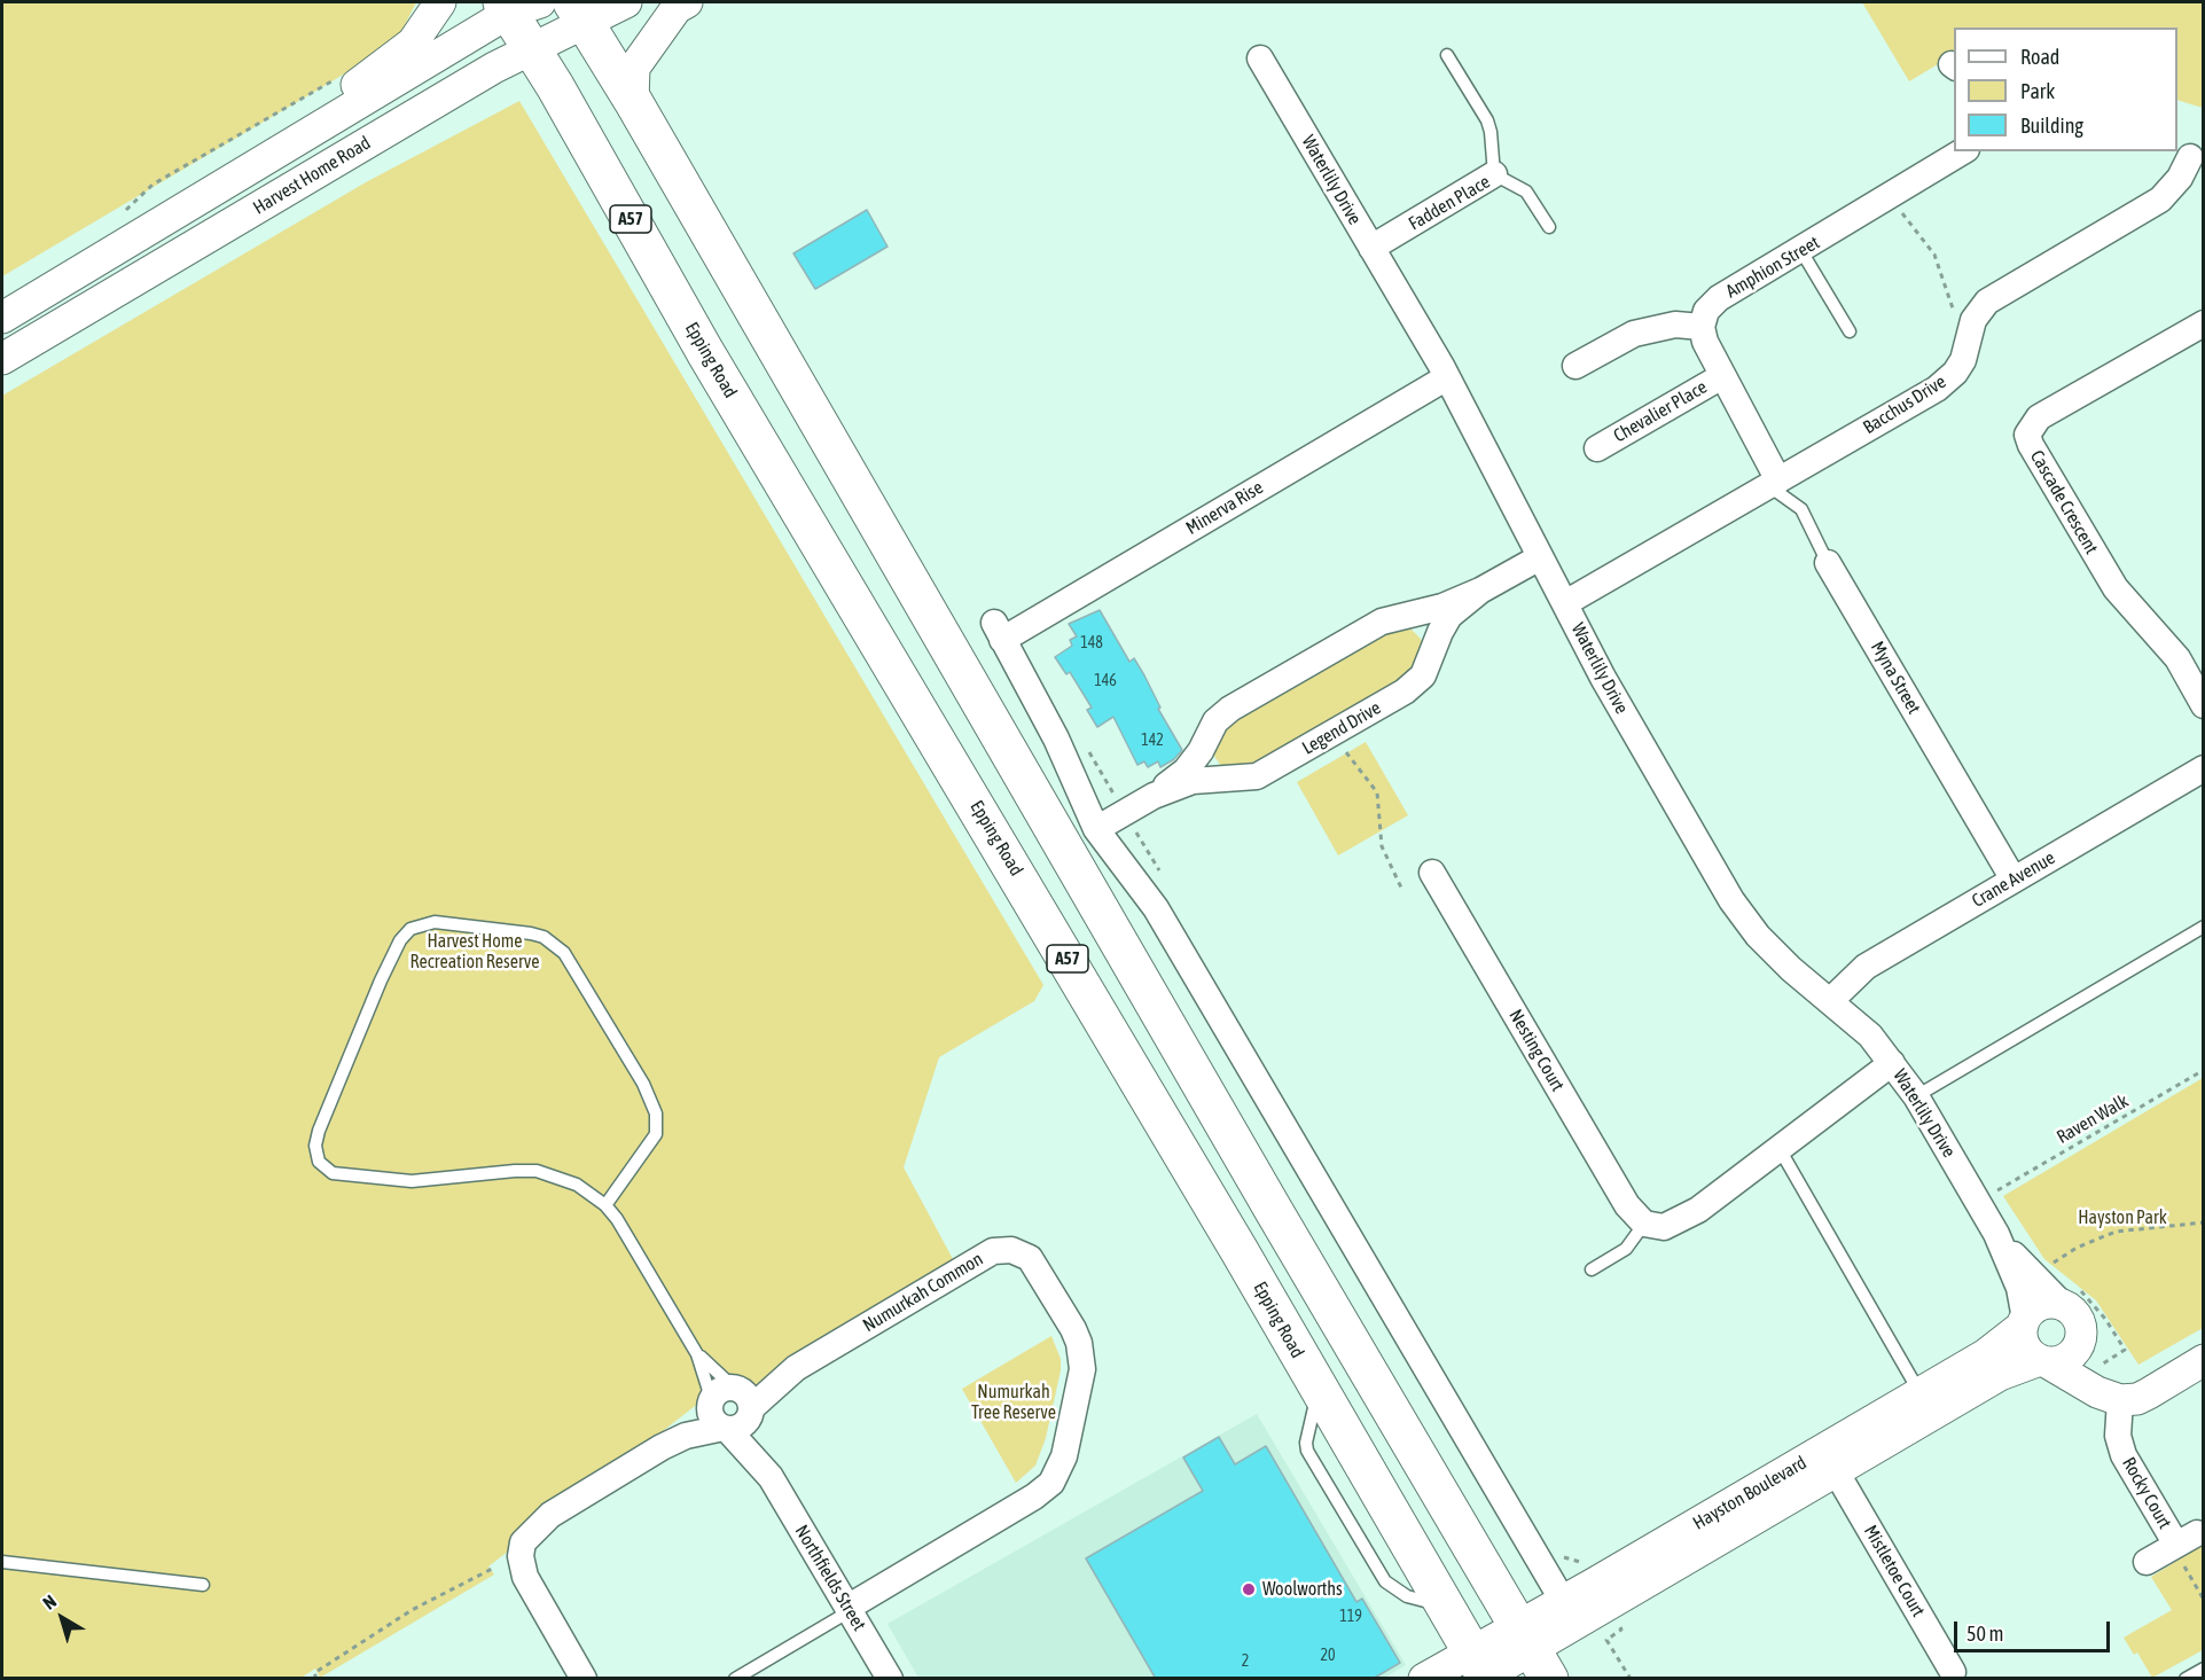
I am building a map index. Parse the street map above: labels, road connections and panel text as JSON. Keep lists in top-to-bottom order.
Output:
{
  "streets": {
    "main road": ["A57", "Epping Road"],
    "street": [
      "Harvest Home Road",
      "Waterlily Drive",
      "Fadden Place",
      "Amphion Street",
      "Bacchus Drive",
      "Chevalier Place",
      "Cascade Crescent",
      "Minerva Rise",
      "Myna Street",
      "Legend Drive",
      "Crane Avenue",
      "Nesting Court",
      "Numurkah Common",
      "Hayston Boulevard",
      "Rocky Court",
      "Mistletoe Court",
      "Northfields Street"
    ],
    "path": ["Raven Walk"]
  },
  "crossings": [
    ["Harvest Home Road", "Epping Road"],
    ["Waterlily Drive", "Fadden Place"],
    ["Waterlily Drive", "Bacchus Drive"],
    ["Waterlily Drive", "Minerva Rise"],
    ["Waterlily Drive", "Legend Drive"],
    ["Waterlily Drive", "Crane Avenue"],
    ["Waterlily Drive", "Hayston Boulevard"],
    ["Epping Road", "Hayston Boulevard"],
    ["Bacchus Drive", "Myna Street"],
    ["Minerva Rise", "Legend Drive"],
    ["Myna Street", "Crane Avenue"],
    ["Numurkah Common", "Northfields Street"],
    ["Hayston Boulevard", "Mistletoe Court"]
  ],
  "parks": ["Harvest Home Recreation Reserve", "Hayston Park", "Numurkah Tree Reserve"],
  "places": ["Woolworths"],
  "house_numbers": [
    "148",
    "146",
    "142",
    "119",
    "20",
    "2"
  ],
  "legend": ["Road", "Park", "Building"],
  "scale_bar": "50 m",
  "north": "top left"
}
